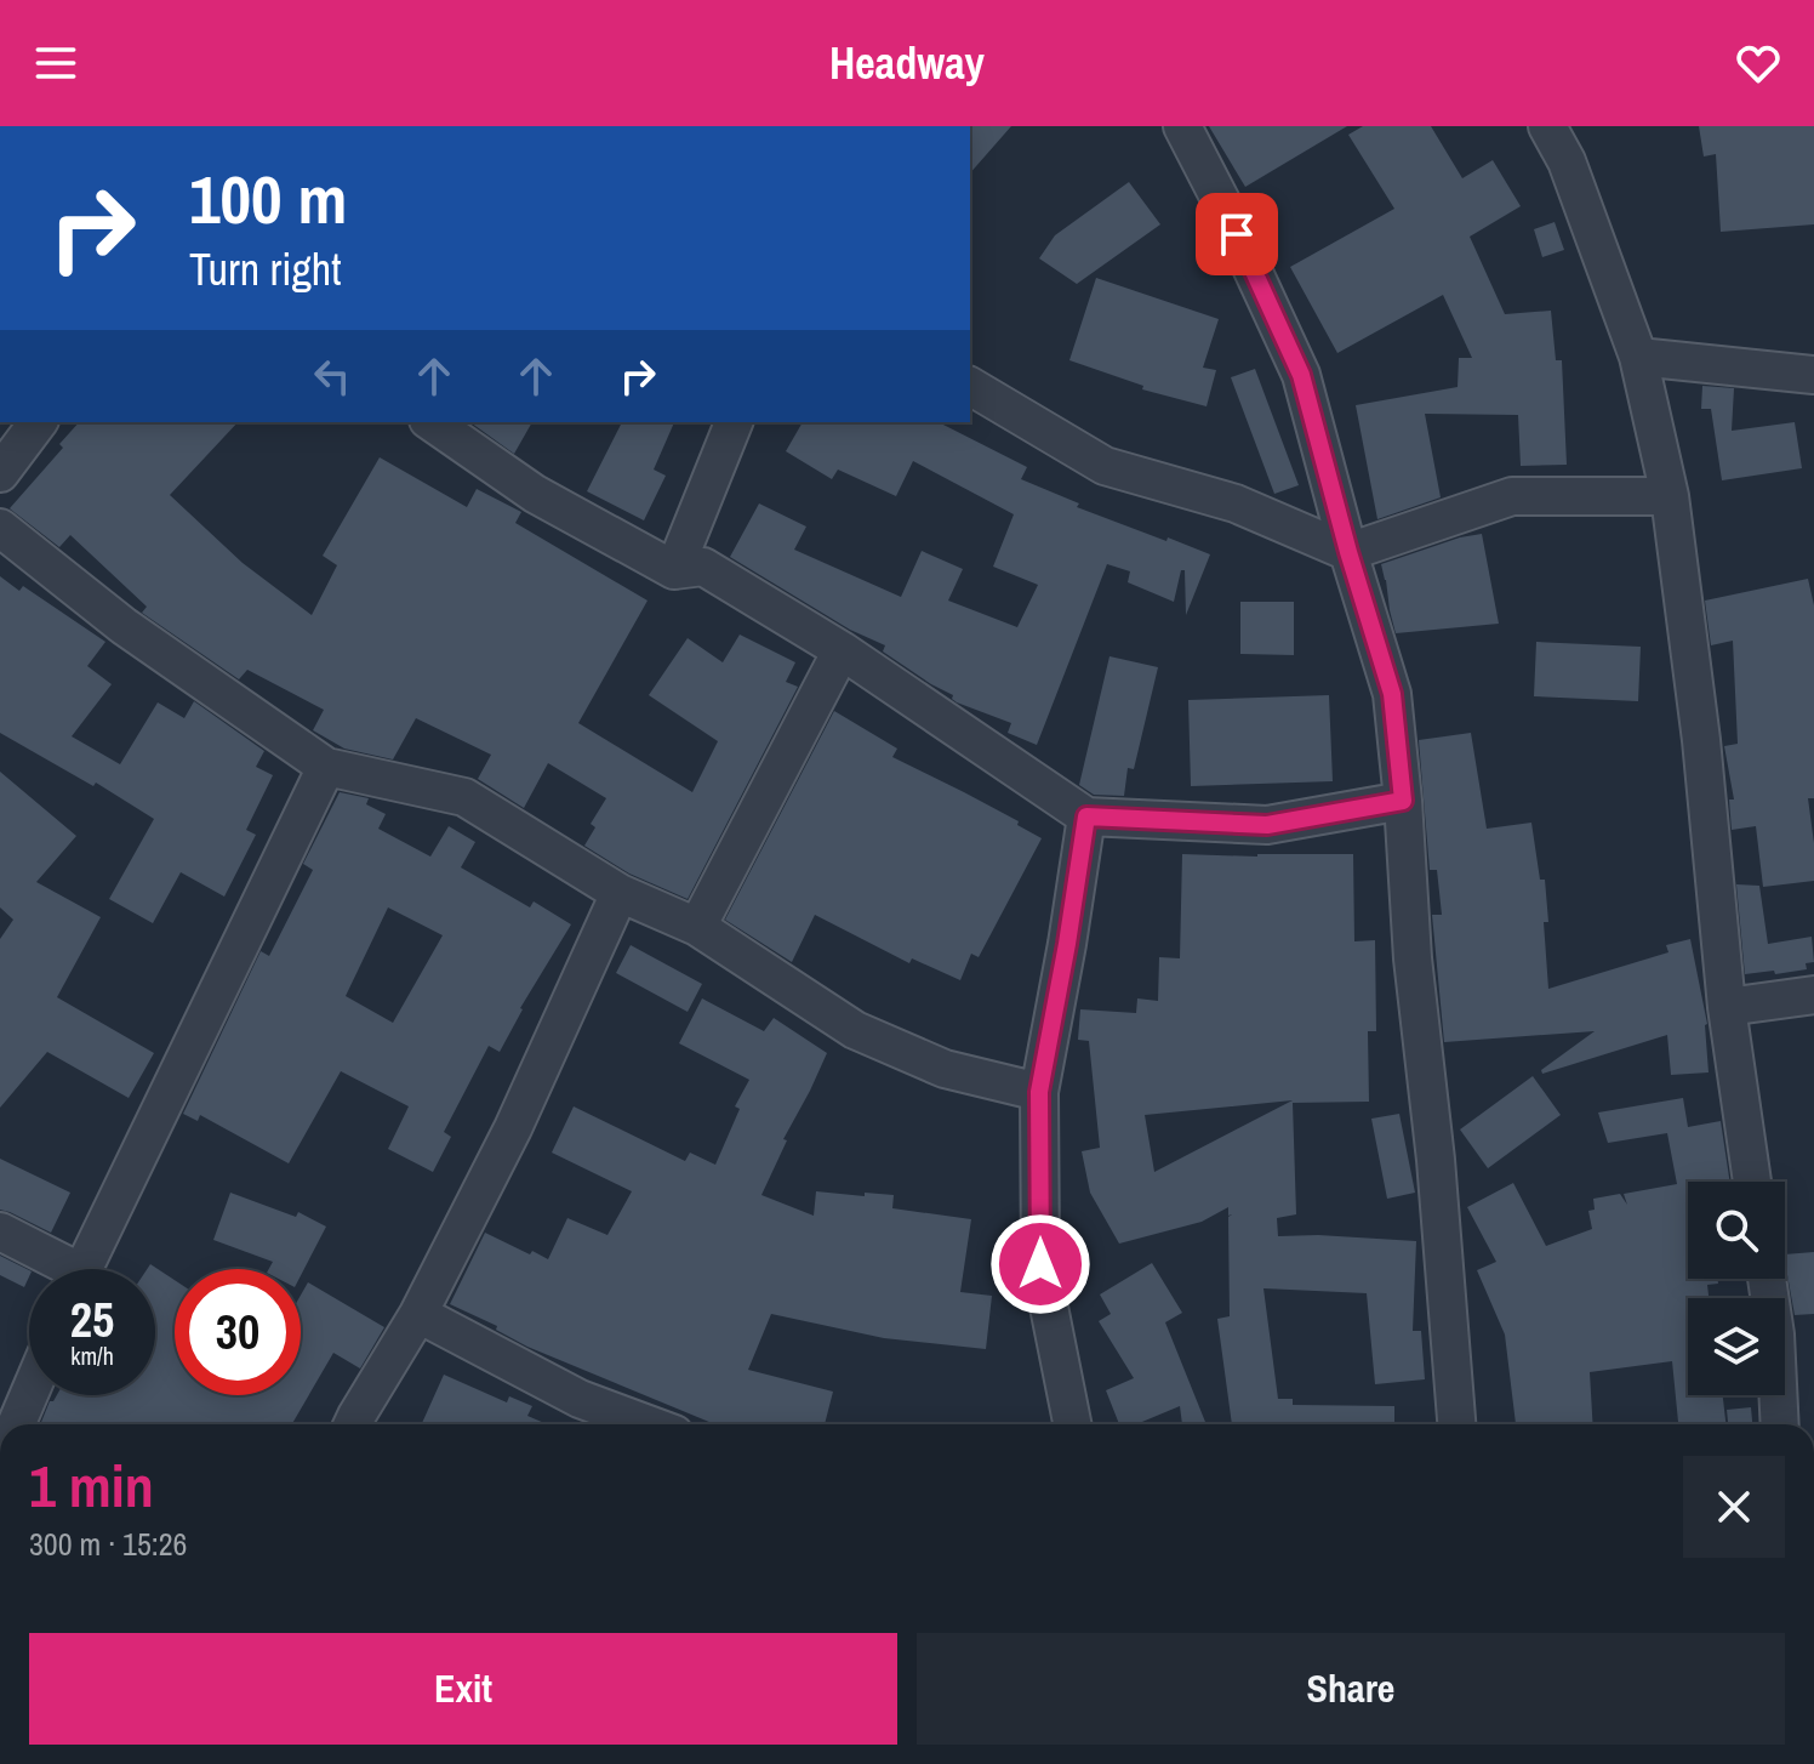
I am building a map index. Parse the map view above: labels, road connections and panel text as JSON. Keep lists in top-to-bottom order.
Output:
{
  "page": {
    "header": "Headway",
    "turn": ["100 m", "Turn right"],
    "speed": "25 km/h",
    "limit": "30",
    "heading": ["1 min", "300 m · 15:26"],
    "buttons": ["Exit", "Share"]
  }
}
